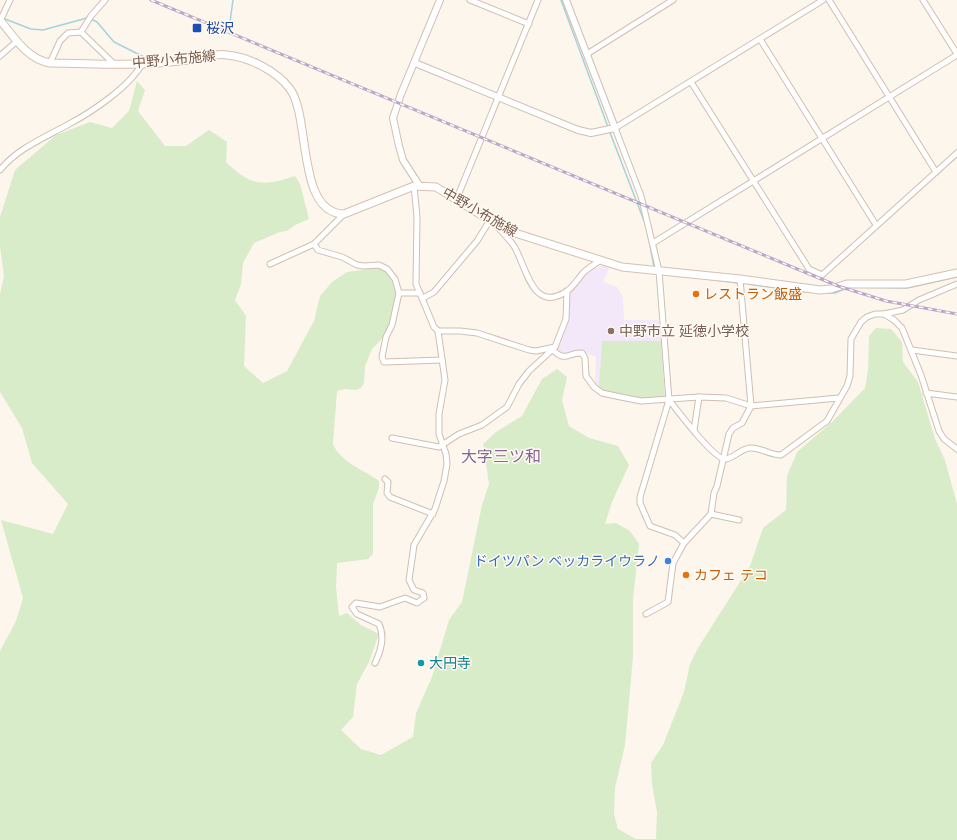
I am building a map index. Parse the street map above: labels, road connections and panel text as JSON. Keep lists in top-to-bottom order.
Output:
{
  "streets": {
    "main road": ["中野小布施線"]
  },
  "districts": ["大字三ツ和"],
  "places": {
    "transit": ["桜沢"],
    "other": [
      "レストラン飯盛",
      "中野市立 延徳小学校",
      "ドイツパン ベッカライウラノ",
      "カフェ テコ",
      "大円寺"
    ]
  }
}
